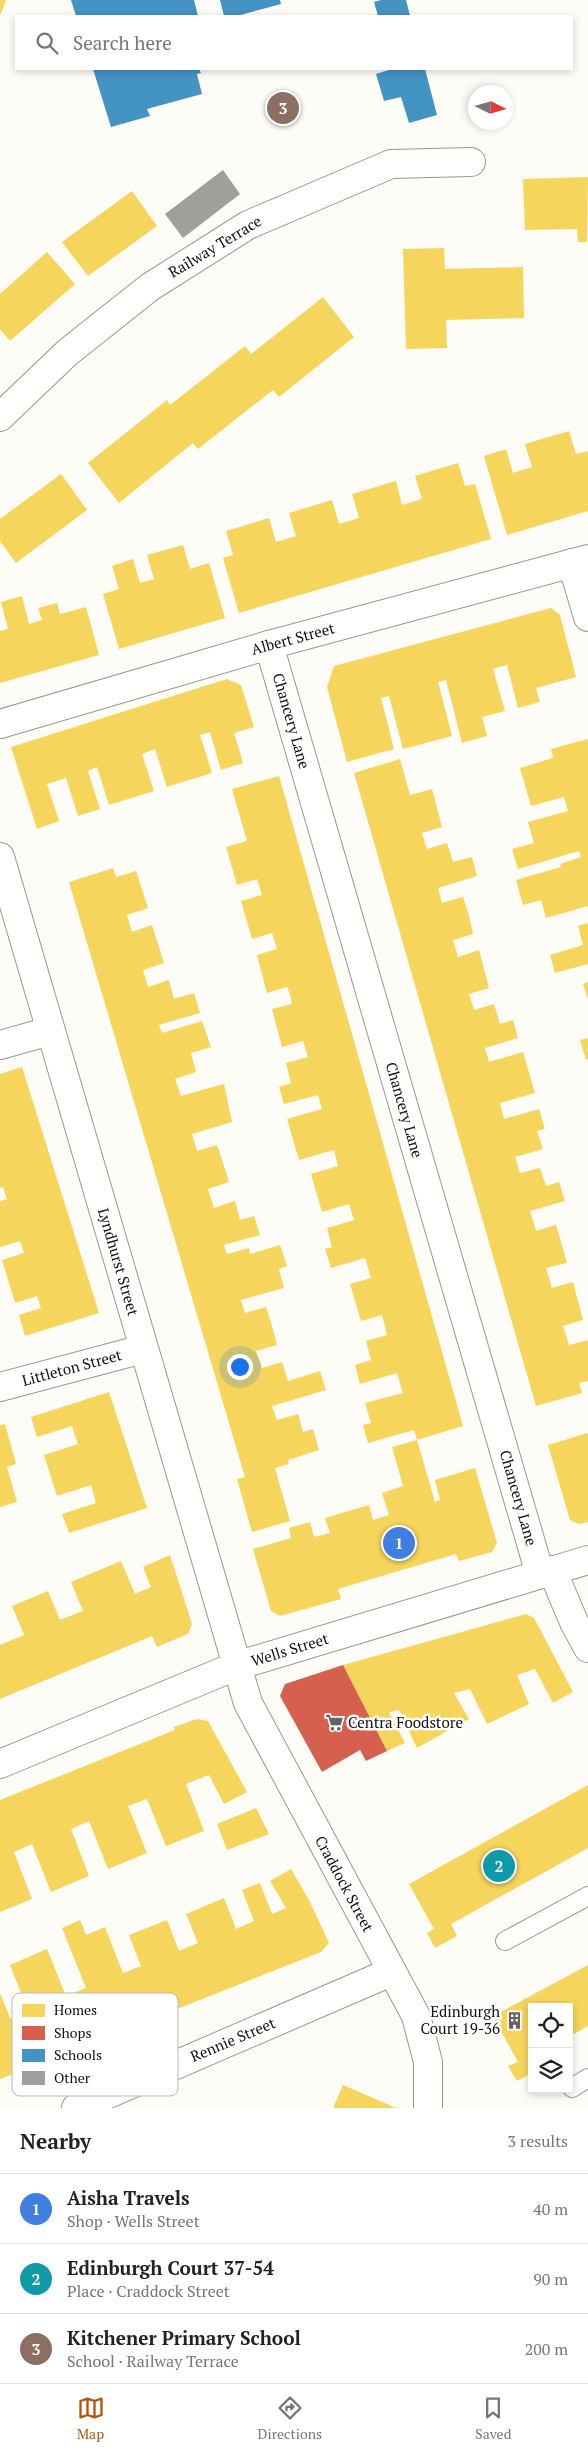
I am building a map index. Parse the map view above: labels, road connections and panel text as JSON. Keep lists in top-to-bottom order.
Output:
{
  "streets": {
    "street": [
      "Railway Terrace",
      "Albert Street",
      "Chancery Lane",
      "Lyndhurst Street",
      "Littleton Street",
      "Wells Street",
      "Craddock Street",
      "Rennie Street"
    ]
  },
  "crossings": [
    ["Albert Street", "Chancery Lane"],
    ["Chancery Lane", "Wells Street"],
    ["Lyndhurst Street", "Littleton Street"],
    ["Lyndhurst Street", "Wells Street"],
    ["Lyndhurst Street", "Craddock Street"],
    ["Wells Street", "Craddock Street"],
    ["Craddock Street", "Rennie Street"]
  ],
  "places": {
    "supermarket": ["Centra Foodstore"],
    "building": ["Edinburgh Court 19-36"]
  },
  "legend": [
    "Homes",
    "Shops",
    "Schools",
    "Other"
  ],
  "north": "right",
  "page": {
    "search": "Search here",
    "pins": ["3", "1", "2"],
    "heading": ["Nearby", "3 results"],
    "list": [
      {
        "mark": "1",
        "name": "Aisha Travels",
        "note": "Shop · Wells Street",
        "value": "40 m"
      },
      {
        "mark": "2",
        "name": "Edinburgh Court 37-54",
        "note": "Place · Craddock Street",
        "value": "90 m"
      },
      {
        "mark": "3",
        "name": "Kitchener Primary School",
        "note": "School · Railway Terrace",
        "value": "200 m"
      }
    ],
    "nav": ["Map", "Directions", "Saved"]
  }
}
